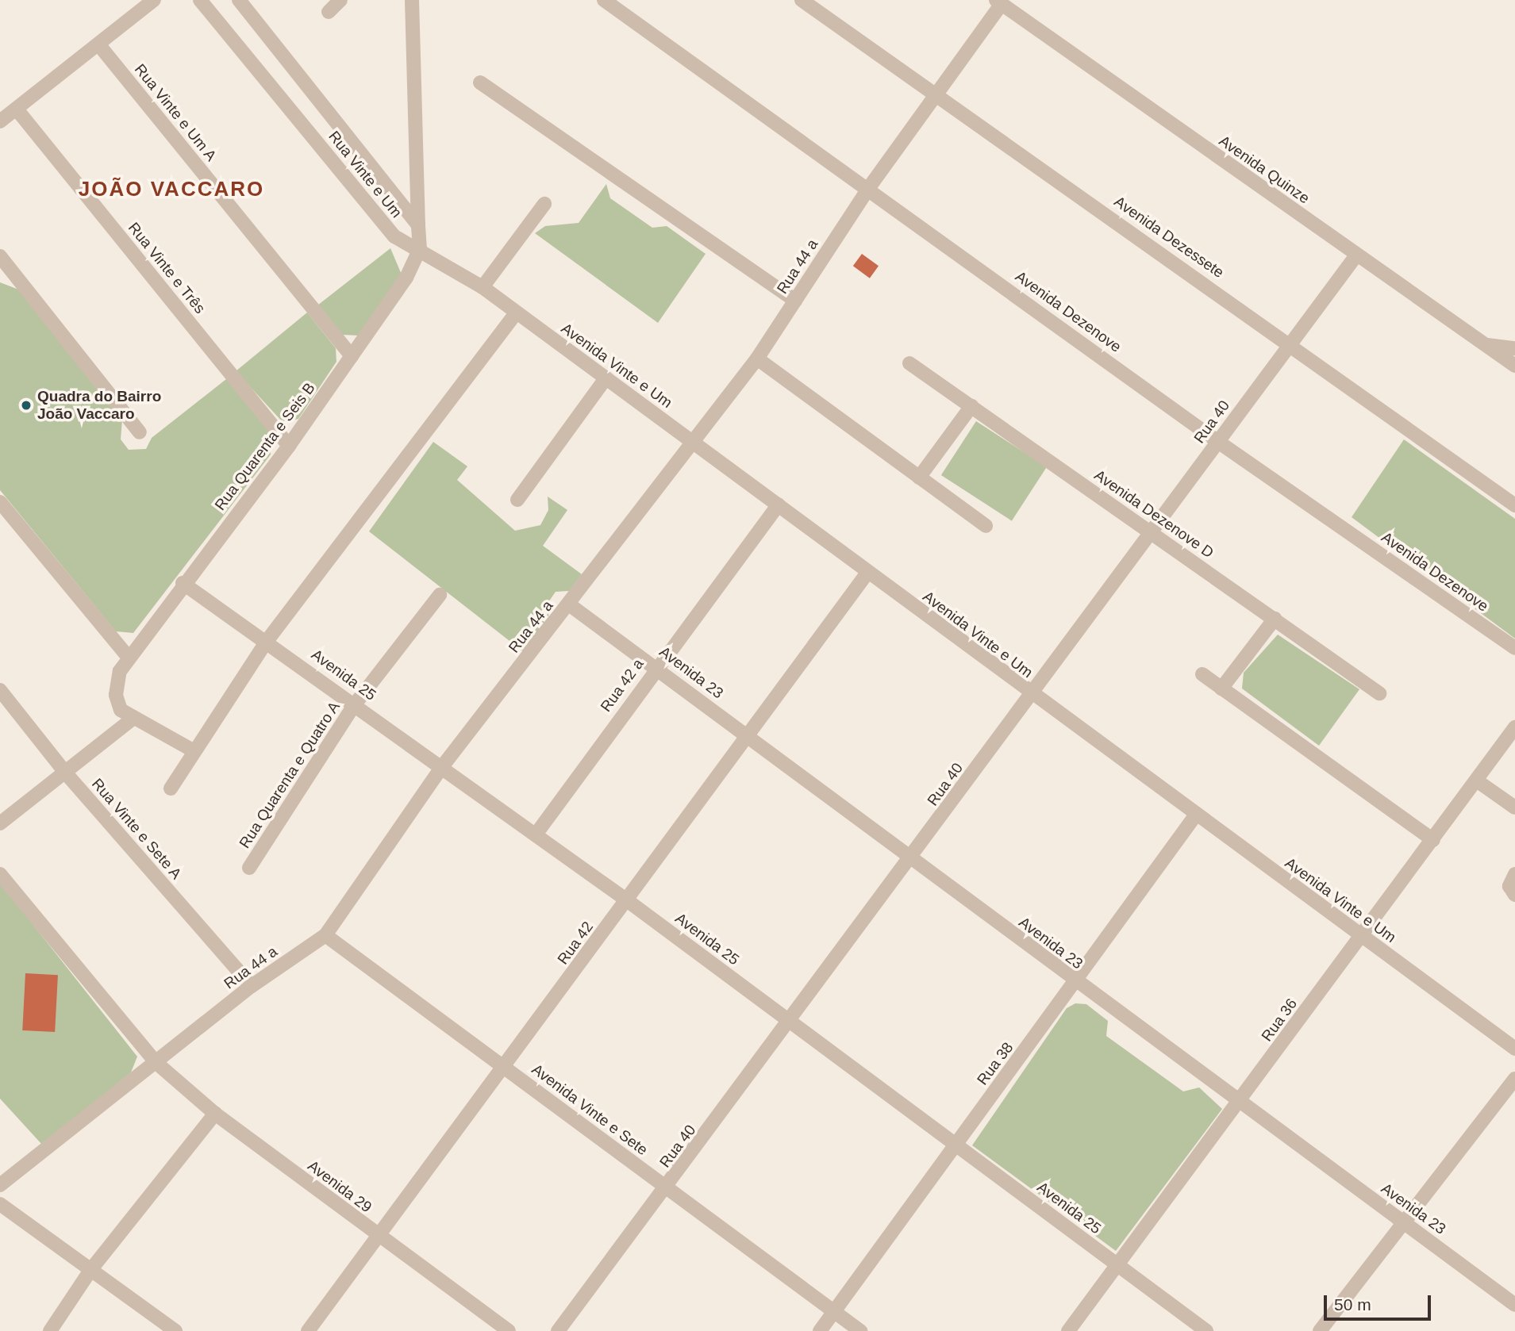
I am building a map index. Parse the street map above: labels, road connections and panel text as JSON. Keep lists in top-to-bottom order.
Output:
{
  "streets": {
    "street": [
      "Rua Vinte e Um A",
      "Avenida Quinze",
      "Rua Vinte e Um",
      "Avenida Dezessete",
      "Rua 44 a",
      "Rua Vinte e Três",
      "Avenida Dezenove",
      "Avenida Vinte e Um",
      "Rua 40",
      "Rua Quarenta e Seis B",
      "Avenida Dezenove D",
      "Avenida 23",
      "Avenida 25",
      "Rua 42 a",
      "Rua Quarenta e Quatro A",
      "Rua Vinte e Sete A",
      "Rua 42",
      "Rua 36",
      "Rua 38",
      "Avenida Vinte e Sete",
      "Avenida 29"
    ]
  },
  "crossings": [
    ["Rua Vinte e Um A", "Rua Quarenta e Seis B"],
    ["Avenida Quinze", "Rua 44 a"],
    ["Avenida Quinze", "Rua 40"],
    ["Rua Vinte e Um", "Avenida Vinte e Um"],
    ["Rua Vinte e Um", "Rua Quarenta e Seis B"],
    ["Avenida Dezessete", "Rua 44 a"],
    ["Avenida Dezessete", "Rua 40"],
    ["Rua 44 a", "Avenida Dezenove"],
    ["Rua 44 a", "Avenida Vinte e Um"],
    ["Rua 44 a", "Avenida 23"],
    ["Rua 44 a", "Avenida 25"],
    ["Rua 44 a", "Rua Vinte e Sete A"],
    ["Rua 44 a", "Avenida Vinte e Sete"],
    ["Rua 44 a", "Avenida 29"],
    ["Rua Vinte e Três", "Rua Quarenta e Seis B"],
    ["Avenida Dezenove", "Rua 40"],
    ["Avenida Vinte e Um", "Rua 40"],
    ["Avenida Vinte e Um", "Rua Quarenta e Seis B"],
    ["Avenida Vinte e Um", "Rua 42 a"],
    ["Avenida Vinte e Um", "Rua 42"],
    ["Avenida Vinte e Um", "Rua 36"],
    ["Avenida Vinte e Um", "Rua 38"],
    ["Rua 40", "Avenida Dezenove D"],
    ["Rua 40", "Avenida 23"],
    ["Rua 40", "Avenida 25"],
    ["Rua 40", "Avenida Vinte e Sete"],
    ["Rua Quarenta e Seis B", "Avenida 25"],
    ["Avenida 23", "Rua 42 a"],
    ["Avenida 23", "Rua 42"],
    ["Avenida 23", "Rua 36"],
    ["Avenida 23", "Rua 38"],
    ["Avenida 25", "Rua 42 a"],
    ["Avenida 25", "Rua Quarenta e Quatro A"],
    ["Avenida 25", "Rua 42"],
    ["Avenida 25", "Rua 36"],
    ["Avenida 25", "Rua 38"],
    ["Rua 42", "Avenida Vinte e Sete"],
    ["Rua 42", "Avenida 29"],
    ["Rua 38", "Avenida Vinte e Sete"]
  ],
  "districts": ["JOÃO VACCARO"],
  "places": ["Quadra do Bairro João Vaccaro"],
  "scale_bar": "50 m"
}
